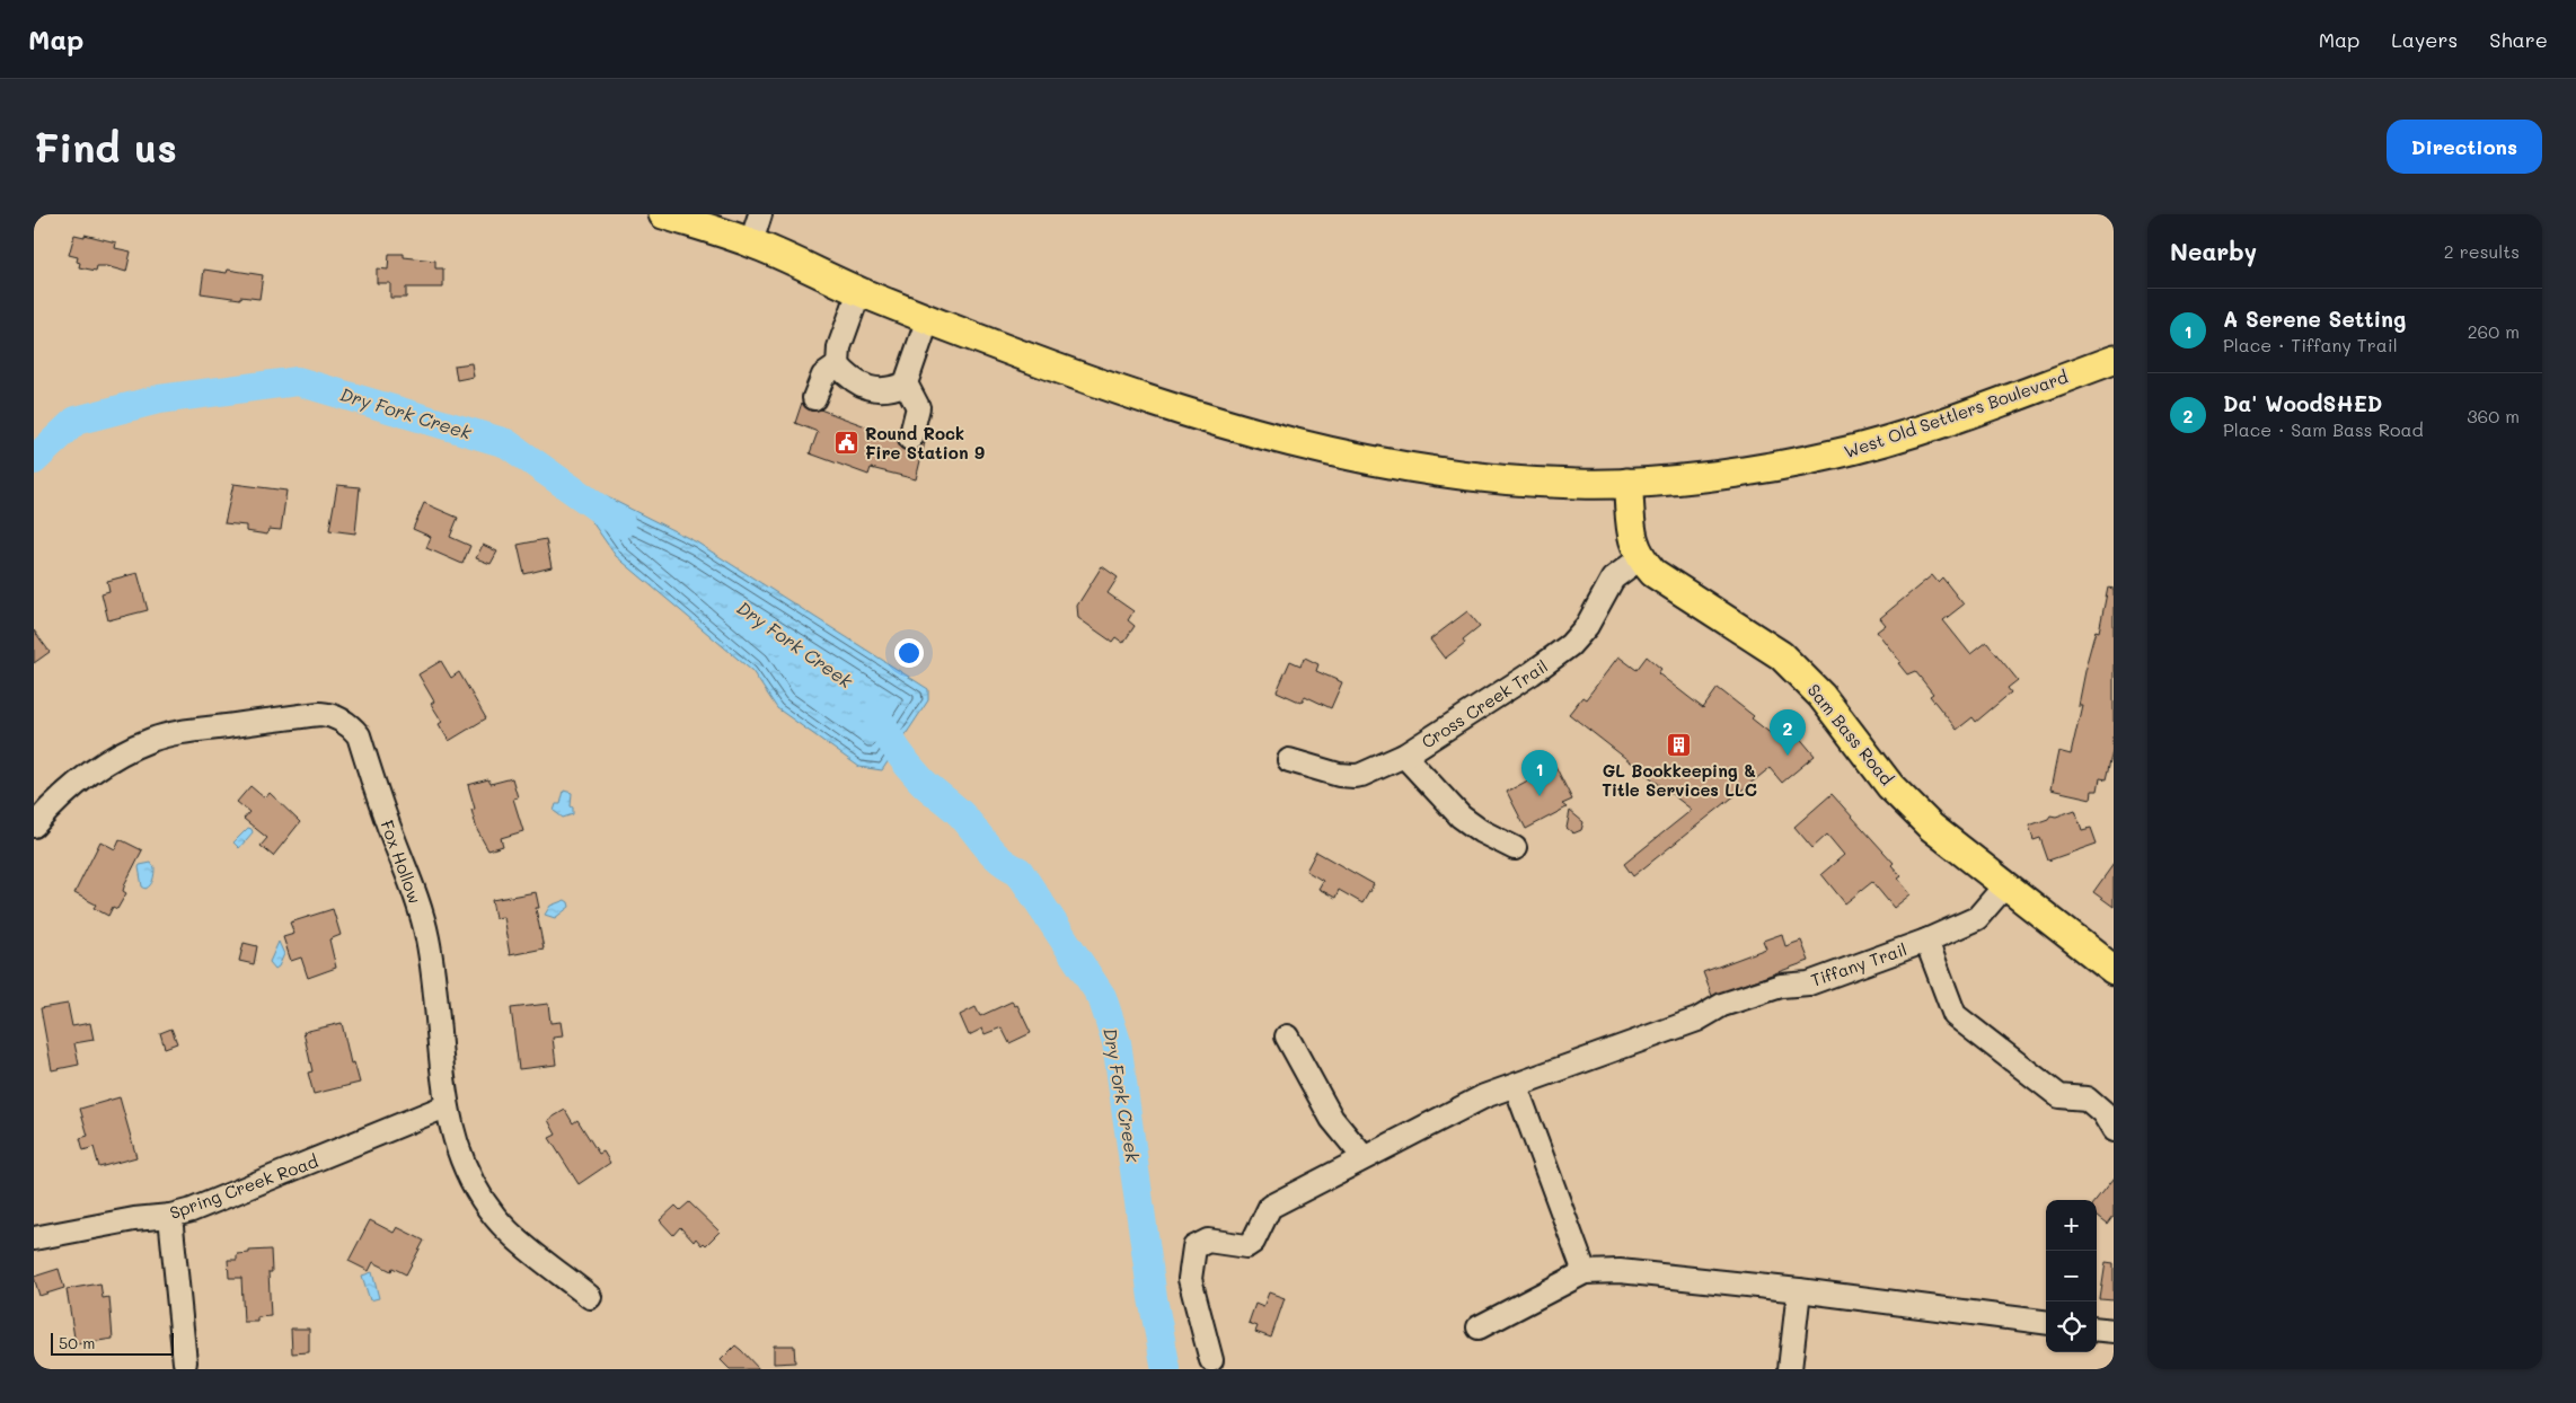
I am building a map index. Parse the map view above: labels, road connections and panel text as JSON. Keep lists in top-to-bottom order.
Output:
{
  "streets": {
    "main road": ["West Old Settlers Boulevard", "Sam Bass Road"],
    "street": [
      "Cross Creek Trail",
      "Fox Hollow",
      "Tiffany Trail",
      "Spring Creek Road"
    ]
  },
  "crossings": [
    ["West Old Settlers Boulevard", "Sam Bass Road"],
    ["Cross Creek Trail", "Sam Bass Road"],
    ["Sam Bass Road", "Tiffany Trail"],
    ["Fox Hollow", "Spring Creek Road"]
  ],
  "water": ["Dry Fork Creek"],
  "places": {
    "public building": ["Round Rock Fire Station 9"],
    "building": ["GL Bookkeeping & Title Services LLC"]
  },
  "scale_bar": "50 m",
  "page": {
    "header": "Map",
    "nav": ["Map", "Layers", "Share"],
    "buttons": "Directions",
    "title": "Find us",
    "heading": ["Nearby", "2 results"],
    "list": [
      {
        "mark": "1",
        "name": "A Serene Setting",
        "note": "Place · Tiffany Trail",
        "value": "260 m"
      },
      {
        "mark": "2",
        "name": "Da' WoodSHED",
        "note": "Place · Sam Bass Road",
        "value": "360 m"
      }
    ],
    "pins": ["2", "1"],
    "map_buttons": ["+", "−"],
    "scale": "50 m"
  }
}
